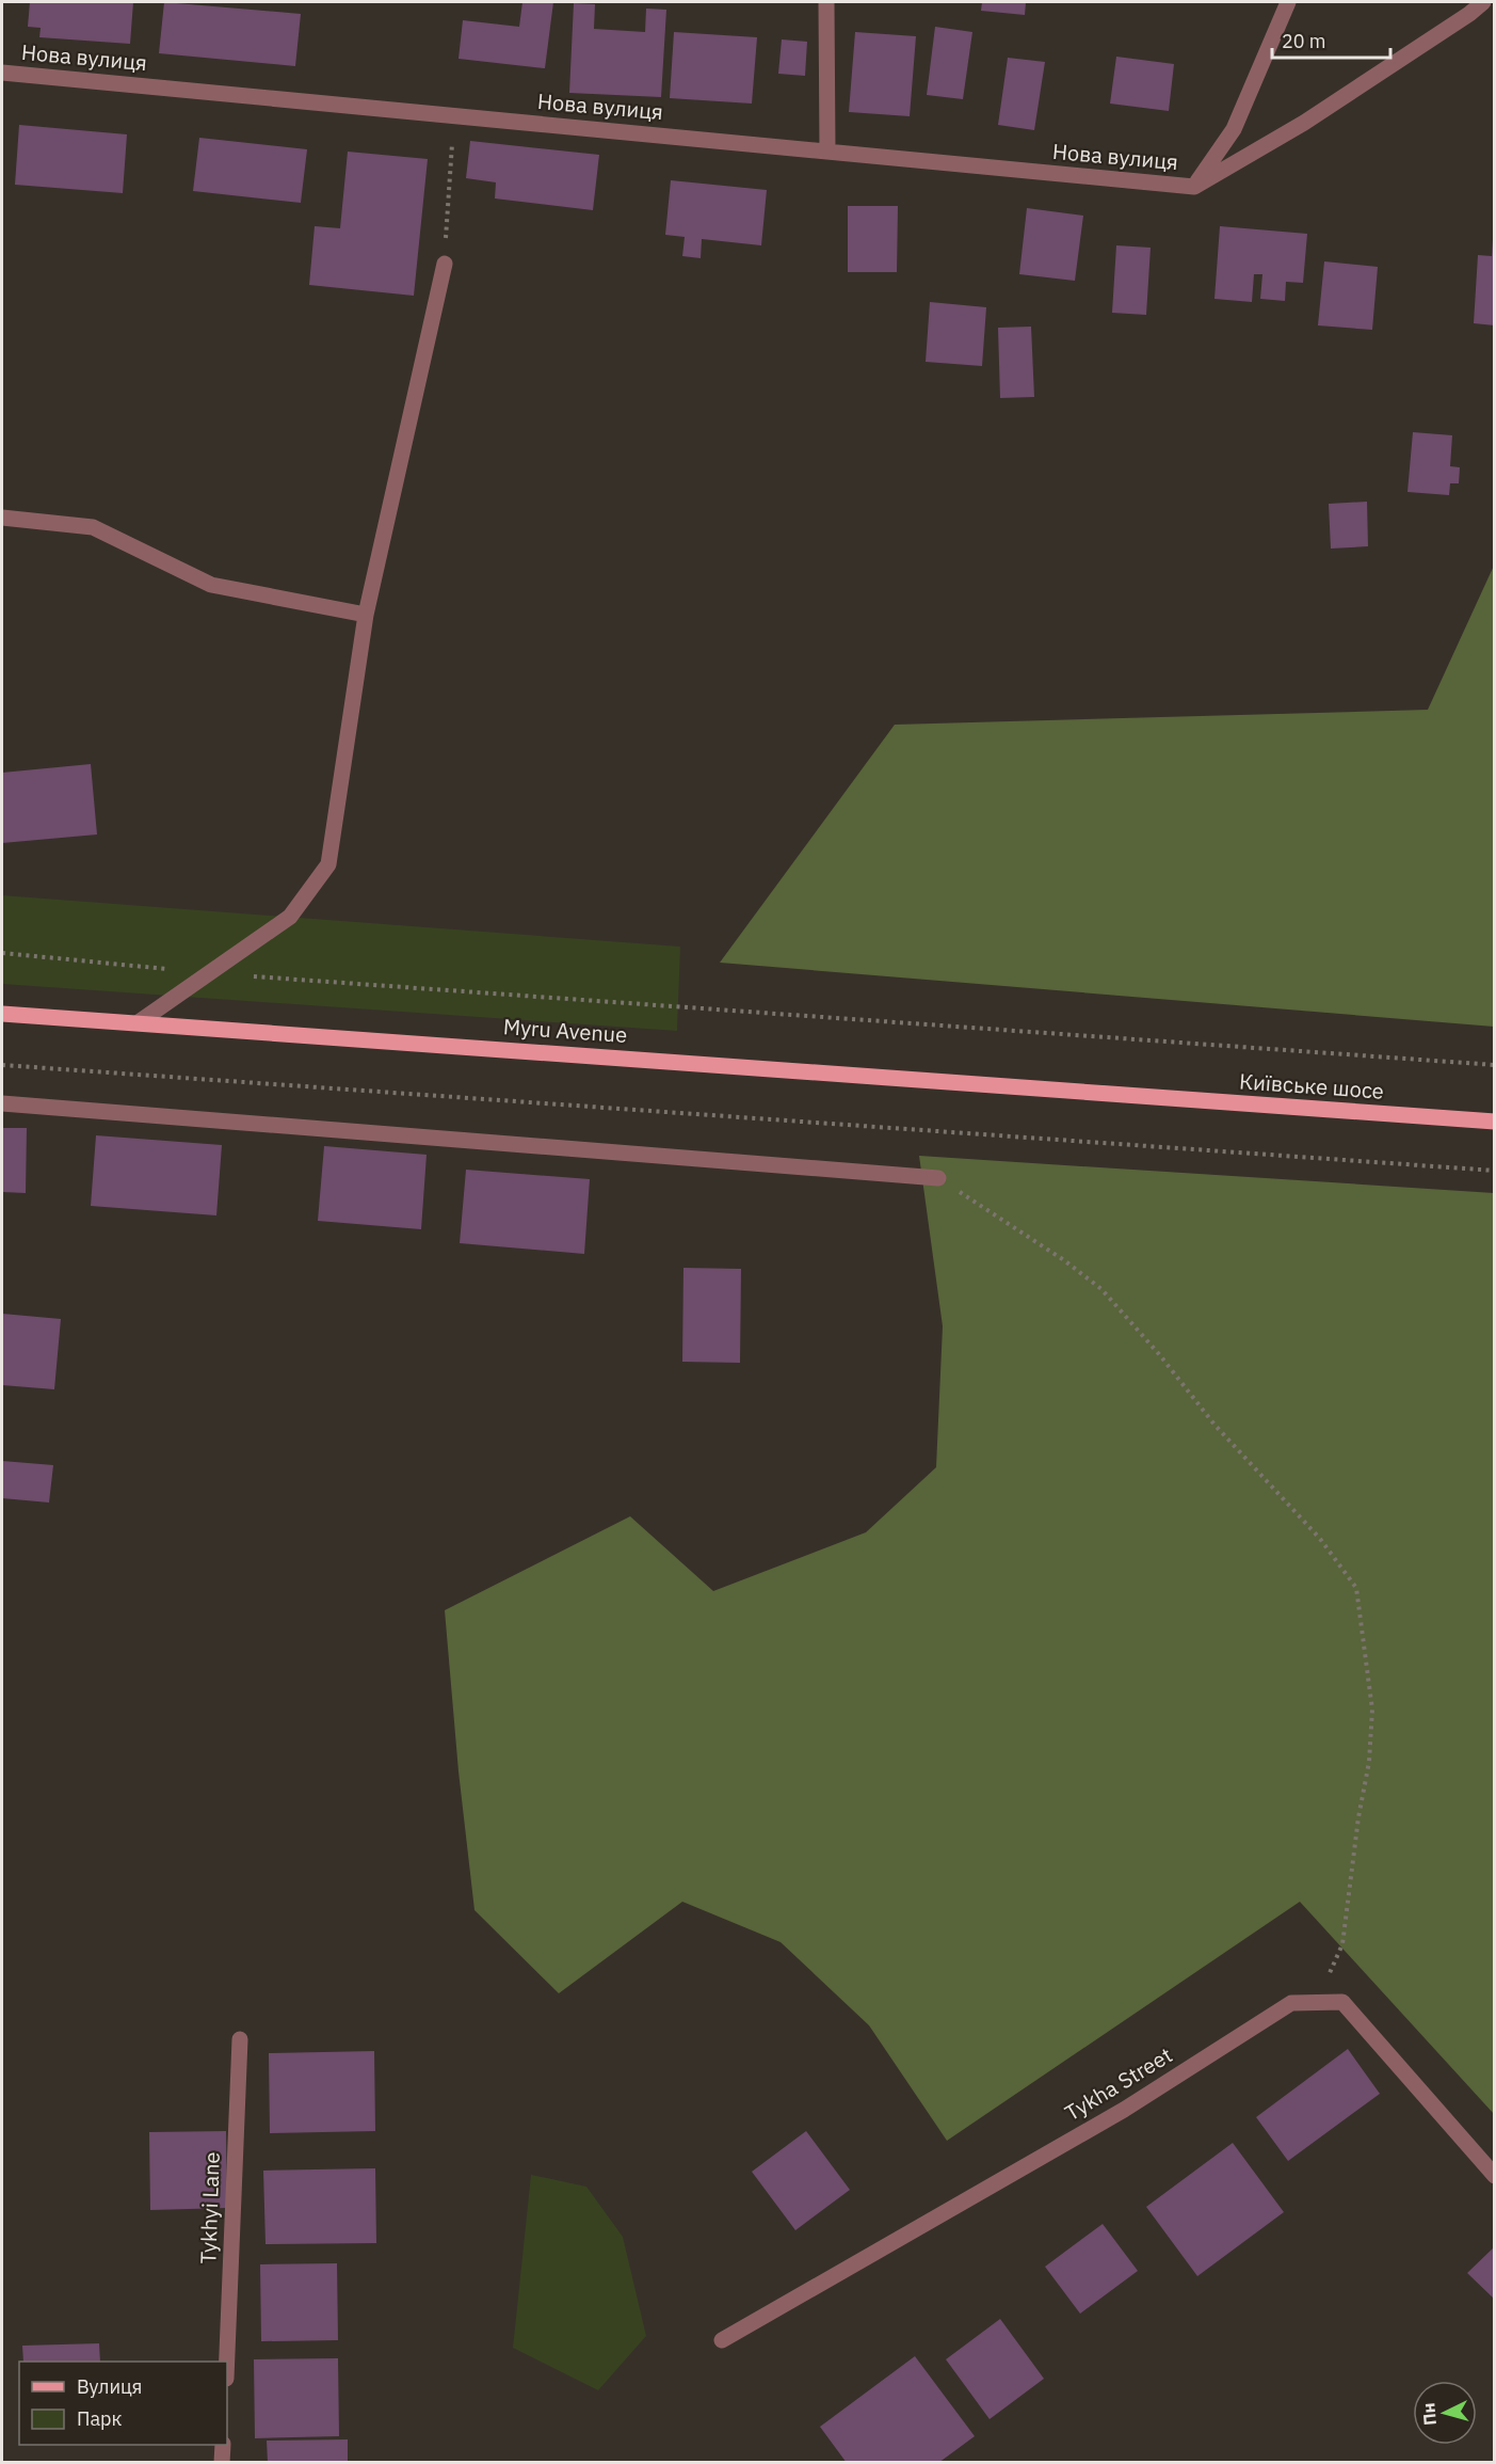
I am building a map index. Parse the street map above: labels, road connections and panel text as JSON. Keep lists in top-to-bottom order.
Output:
{
  "streets": {
    "main road": ["Myru Avenue", "Київське шосе"],
    "street": ["Нова вулиця", "Tykha Street", "Tykhyi Lane"]
  },
  "crossings": [
    ["Myru Avenue", "Київське шосе"]
  ],
  "legend": ["Вулиця", "Парк"],
  "scale_bar": "20 m",
  "north": "left"
}
